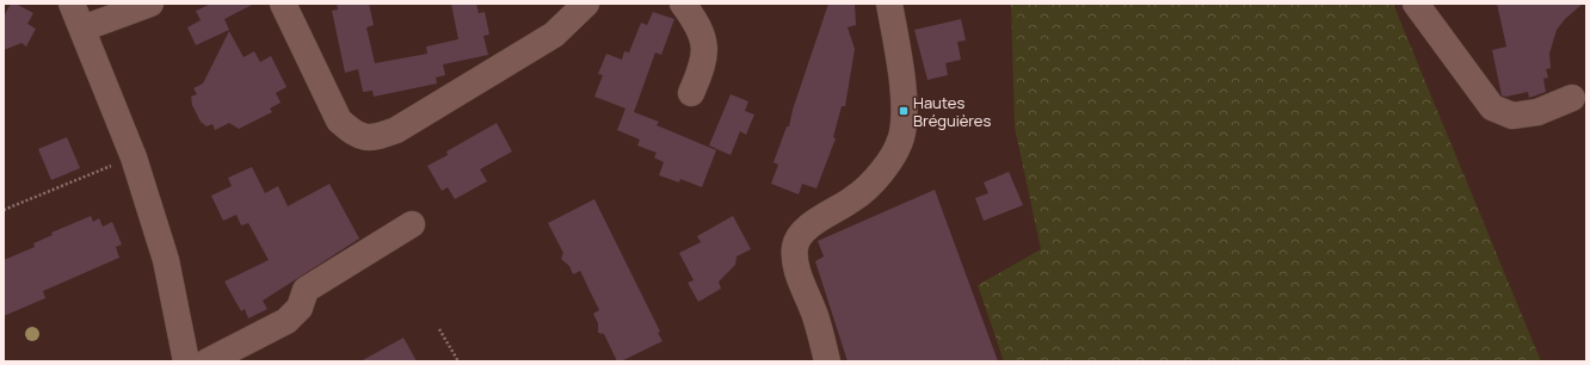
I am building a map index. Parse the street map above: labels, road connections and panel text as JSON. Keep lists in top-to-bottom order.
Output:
{
  "places": {
    "transit": ["Hautes Bréguières"]
  }
}
